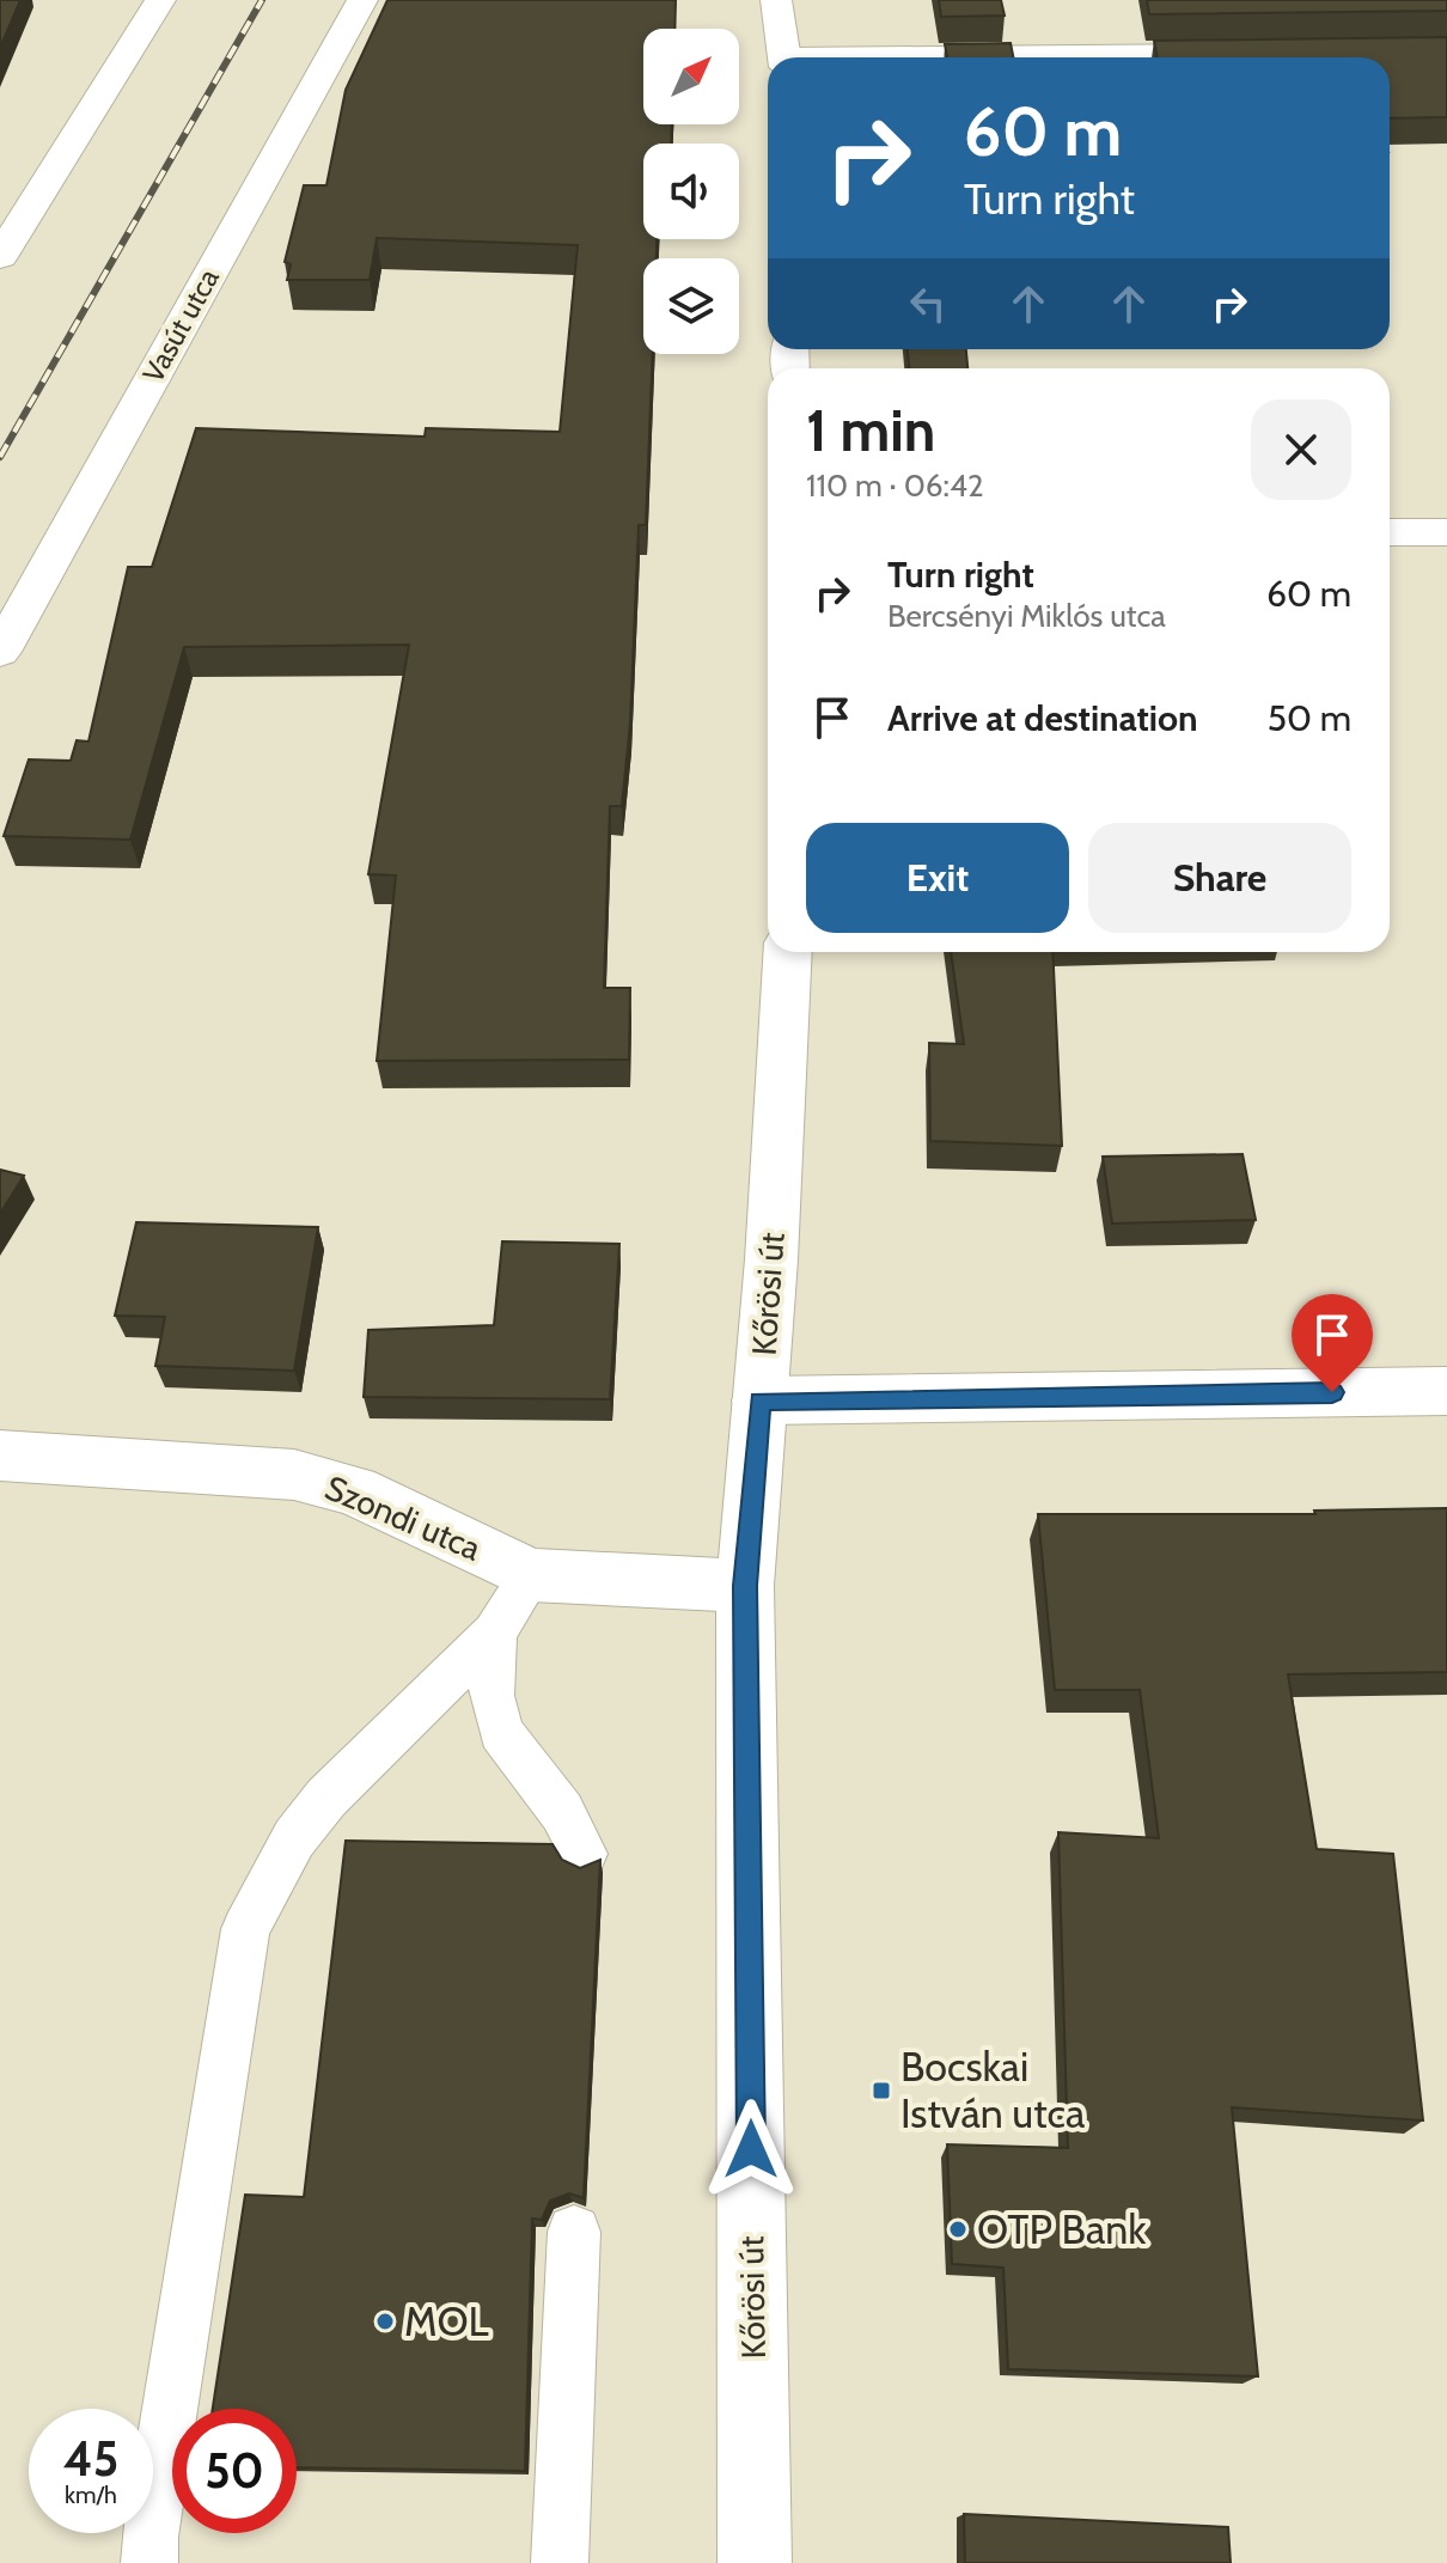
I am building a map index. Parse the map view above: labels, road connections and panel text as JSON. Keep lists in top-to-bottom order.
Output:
{
  "streets": {
    "street": ["Vasút utca", "Kőrösi út", "Szondi utca"]
  },
  "crossings": [
    ["Kőrösi út", "Szondi utca"]
  ],
  "places": {
    "transit": ["Bocskai István utca"],
    "other": ["OTP Bank", "MOL"]
  },
  "north": "top right",
  "page": {
    "turn": ["60 m", "Turn right"],
    "heading": ["1 min", "110 m · 06:42"],
    "list": [
      {
        "name": "Turn right",
        "note": "Bercsényi Miklós utca",
        "value": "60 m"
      },
      {
        "name": "Arrive at destination",
        "value": "50 m"
      }
    ],
    "buttons": ["Exit", "Share"],
    "speed": "45 km/h",
    "limit": "50"
  }
}
